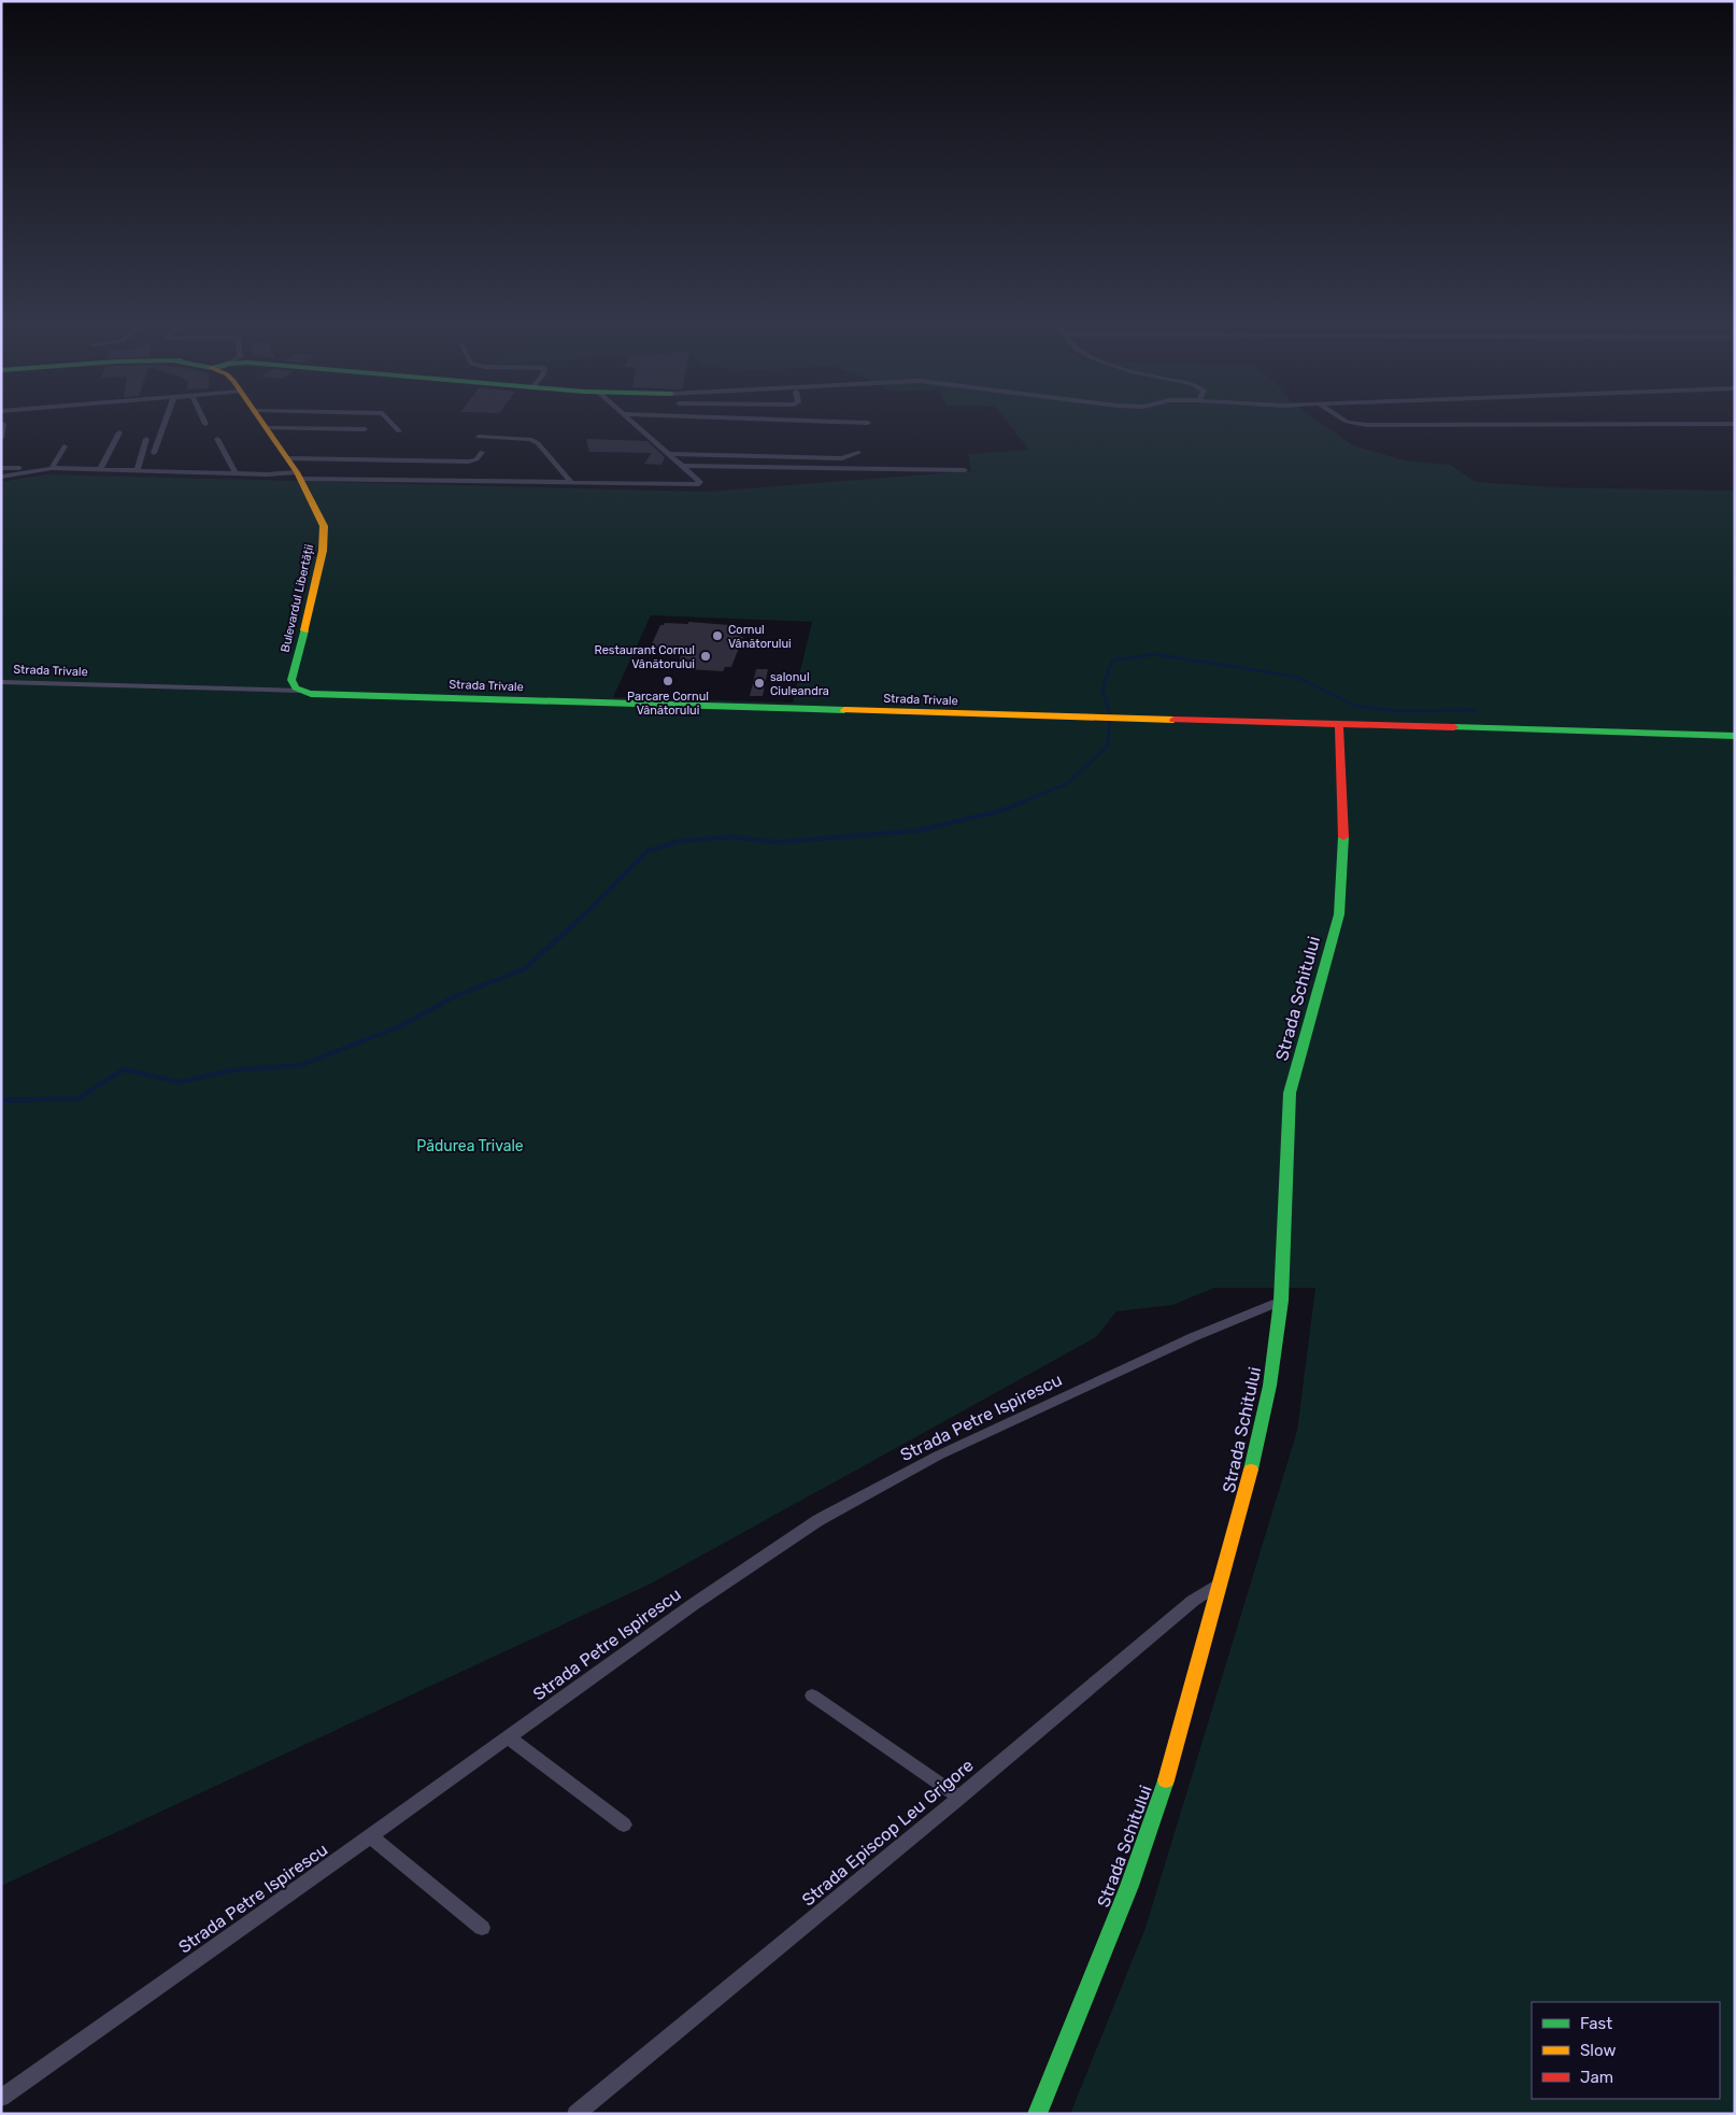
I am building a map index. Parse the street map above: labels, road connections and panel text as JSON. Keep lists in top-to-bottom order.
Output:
{
  "streets": {
    "main road": ["Bulevardul Libertății", "Strada Trivale", "Strada Schitului"],
    "street": ["Strada Petre Ispirescu", "Strada Episcop Leu Grigore"]
  },
  "crossings": [
    ["Bulevardul Libertății", "Strada Trivale"],
    ["Strada Trivale", "Strada Schitului"],
    ["Strada Schitului", "Strada Petre Ispirescu"],
    ["Strada Schitului", "Strada Episcop Leu Grigore"]
  ],
  "parks": ["Pădurea Trivale"],
  "places": [
    "Cornul Vânătorului",
    "Restaurant Cornul Vânătorului",
    "Parcare Cornul Vânătorului",
    "salonul Ciuleandra"
  ],
  "legend": ["Fast", "Slow", "Jam"]
}
